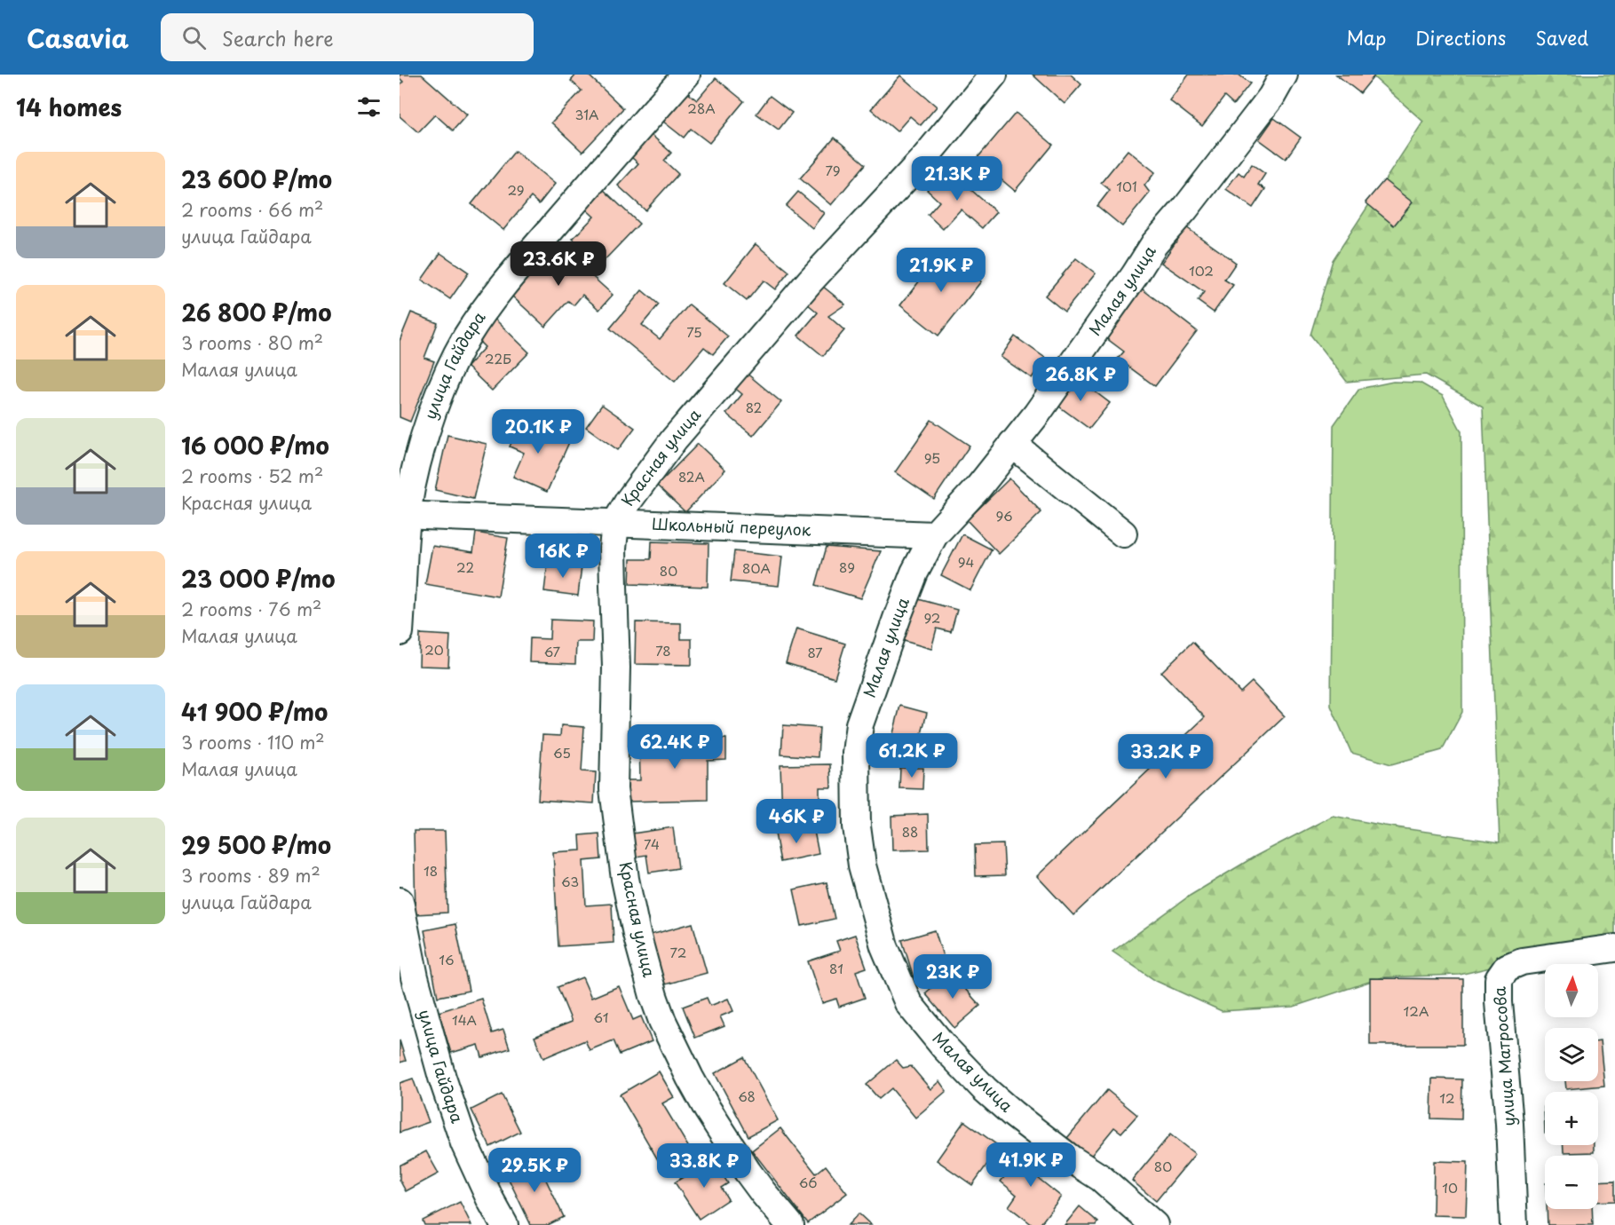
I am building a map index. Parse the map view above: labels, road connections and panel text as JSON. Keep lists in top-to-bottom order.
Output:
{
  "streets": {
    "street": [
      "Малая улица",
      "улица Гайдара",
      "Красная улица",
      "Школьный переулок",
      "улица Матросова"
    ]
  },
  "crossings": [
    ["Малая улица", "Школьный переулок"],
    ["улица Гайдара", "Школьный переулок"],
    ["Красная улица", "Школьный переулок"]
  ],
  "house_numbers": [
    "28А",
    "31А",
    "79",
    "101",
    "29",
    "102",
    "75",
    "22Б",
    "82",
    "95",
    "82А",
    "96",
    "94",
    "22",
    "89",
    "80А",
    "80",
    "92",
    "20",
    "78",
    "67",
    "87",
    "65",
    "88",
    "74",
    "18",
    "63",
    "72",
    "16",
    "81",
    "12А",
    "61",
    "14А",
    "68",
    "12",
    "80",
    "66",
    "10"
  ],
  "north": "top",
  "page": {
    "header": "Casavia",
    "search": "Search here",
    "nav": ["Map", "Directions", "Saved"],
    "heading": "14 homes",
    "list": [
      {
        "name": "23 600 ₽/mo",
        "note": "2 rooms · 66 m² · улица Гайдара"
      },
      {
        "name": "26 800 ₽/mo",
        "note": "3 rooms · 80 m² · Малая улица"
      },
      {
        "name": "16 000 ₽/mo",
        "note": "2 rooms · 52 m² · Красная улица"
      },
      {
        "name": "23 000 ₽/mo",
        "note": "2 rooms · 76 m² · Малая улица"
      },
      {
        "name": "41 900 ₽/mo",
        "note": "3 rooms · 110 m² · Малая улица"
      },
      {
        "name": "29 500 ₽/mo",
        "note": "3 rooms · 89 m² · улица Гайдара"
      }
    ],
    "price": [
      "21.3K ₽",
      "23.6K ₽",
      "21.9K ₽",
      "26.8K ₽",
      "20.1K ₽",
      "16K ₽",
      "62.4K ₽",
      "61.2K ₽",
      "33.2K ₽",
      "46K ₽",
      "23K ₽",
      "41.9K ₽",
      "33.8K ₽",
      "29.5K ₽"
    ],
    "map_buttons": ["+", "−"]
  }
}
